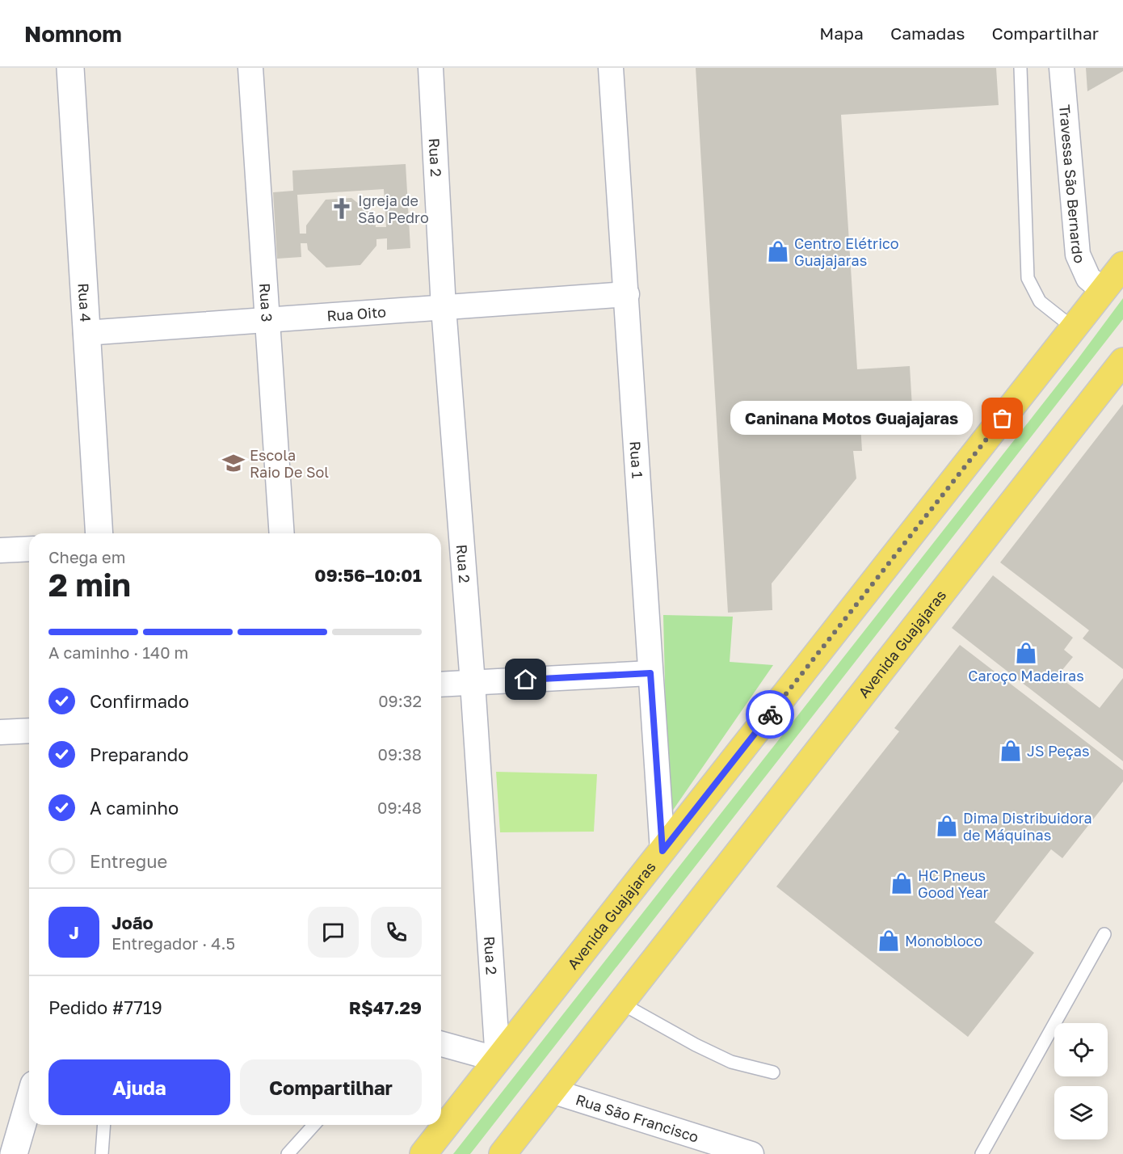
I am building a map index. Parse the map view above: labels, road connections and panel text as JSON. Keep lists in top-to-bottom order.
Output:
{
  "streets": {
    "main road": ["Avenida Guajajaras"],
    "street": [
      "Rua 2",
      "Travessa São Bernardo",
      "Rua 4",
      "Rua 3",
      "Rua Oito",
      "Rua 1",
      "Rua São Francisco"
    ]
  },
  "crossings": [
    ["Rua 2", "Rua Oito"],
    ["Rua 2", "Avenida Guajajaras"],
    ["Travessa São Bernardo", "Avenida Guajajaras"],
    ["Rua 4", "Rua Oito"],
    ["Rua 3", "Rua Oito"],
    ["Rua Oito", "Rua 1"],
    ["Rua 1", "Avenida Guajajaras"],
    ["Avenida Guajajaras", "Rua São Francisco"]
  ],
  "places": {
    "church": ["Igreja de São Pedro"],
    "shop": [
      "Centro Elétrico Guajajaras",
      "Caroço Madeiras",
      "JS Peças",
      "Dima Distribuidora de Máquinas",
      "HC Pneus Good Year",
      "Monobloco"
    ],
    "other": ["Caninana Motos Guajajaras"],
    "school or university": ["Escola Raio De Sol"]
  },
  "page": {
    "header": "Nomnom",
    "nav": ["Mapa", "Camadas", "Compartilhar"],
    "bubble": "Caninana Motos Guajajaras",
    "heading": ["2 min", "Chega em", "09:56–10:01"],
    "panel": [
      "João",
      "Entregador · 4.5",
      "Pedido #7719",
      "R$47.29"
    ],
    "bar": "A caminho · 140 m",
    "list": [
      ["Confirmado", "09:32"],
      ["Preparando", "09:38"],
      ["A caminho", "09:48"],
      "Entregue"
    ],
    "round": "J",
    "buttons": ["Ajuda", "Compartilhar"]
  }
}
